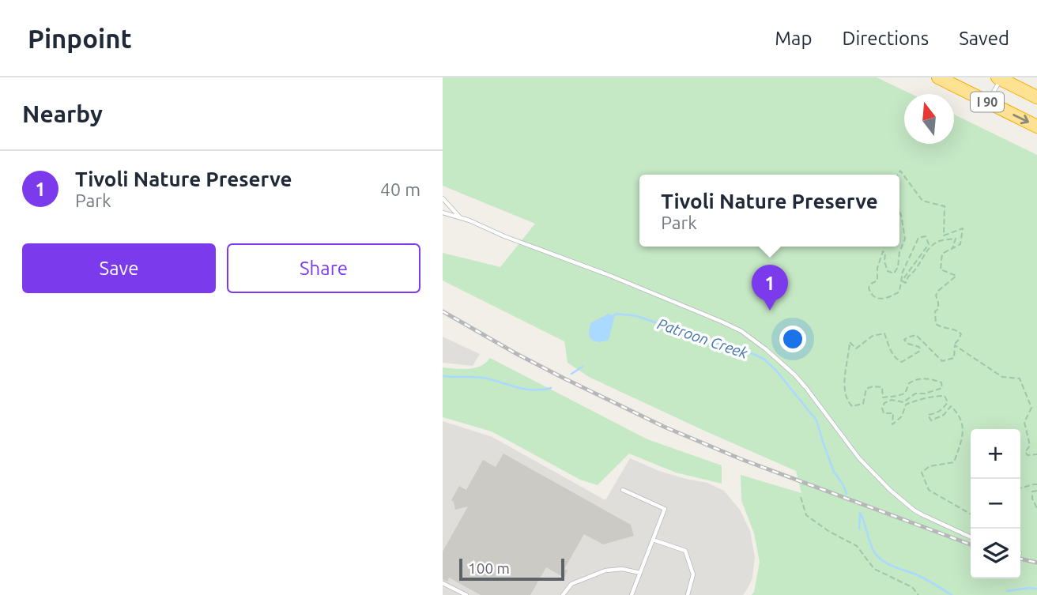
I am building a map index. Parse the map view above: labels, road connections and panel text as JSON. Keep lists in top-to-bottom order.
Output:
{
  "streets": {
    "highway": ["I 90"]
  },
  "water": ["Patroon Creek"],
  "scale_bar": "100 m",
  "north": "top",
  "page": {
    "header": "Pinpoint",
    "nav": ["Map", "Directions", "Saved"],
    "heading": "Nearby",
    "list": [
      {
        "mark": "1",
        "name": "Tivoli Nature Preserve",
        "note": "Park",
        "value": "40 m"
      }
    ],
    "popup": ["Tivoli Nature Preserve", "Park"],
    "buttons": ["Save", "Share"],
    "pins": "1",
    "map_buttons": ["+", "−"],
    "scale": "100 m"
  }
}
